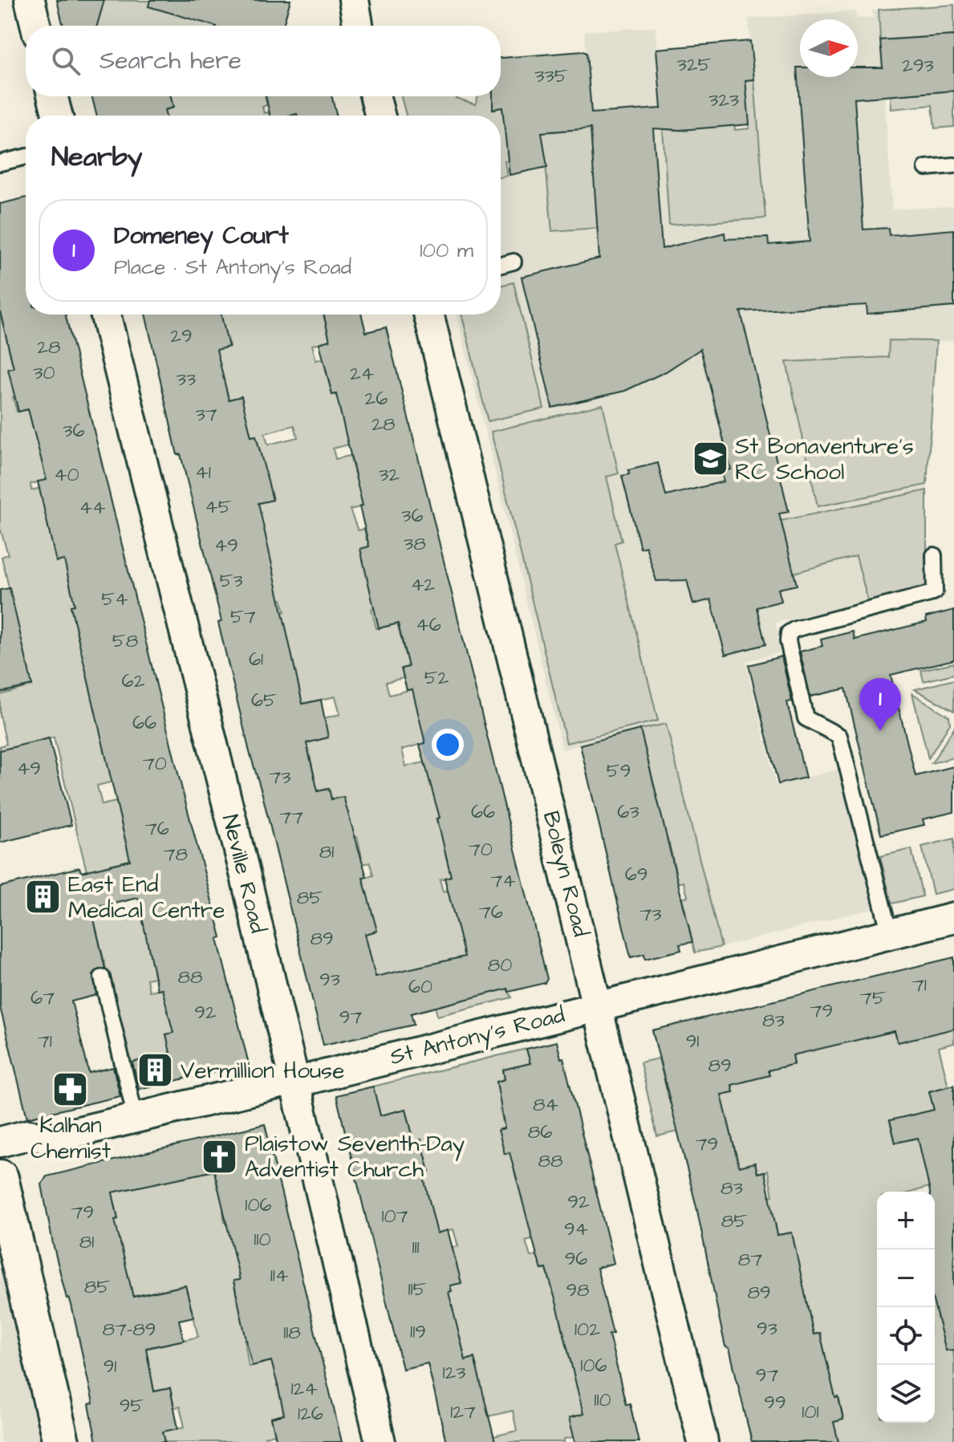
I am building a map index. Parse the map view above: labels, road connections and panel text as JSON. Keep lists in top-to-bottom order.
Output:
{
  "streets": {
    "street": ["Neville Road", "Boleyn Road", "St Antony's Road"]
  },
  "crossings": [
    ["Neville Road", "St Antony's Road"],
    ["Boleyn Road", "St Antony's Road"]
  ],
  "places": {
    "school or university": ["St Bonaventure's RC School"],
    "building": ["East End Medical Centre", "Vermillion House"],
    "pharmacy": ["Kalhan Chemist"],
    "church": ["Plaistow Seventh-Day Adventist Church"]
  },
  "house_numbers": [
    "325",
    "293",
    "335",
    "323",
    "29",
    "28",
    "30",
    "24",
    "33",
    "26",
    "37",
    "28",
    "36",
    "41",
    "40",
    "32",
    "45",
    "44",
    "36",
    "38",
    "49",
    "53",
    "42",
    "54",
    "57",
    "46",
    "58",
    "61",
    "52",
    "62",
    "65",
    "66",
    "70",
    "49",
    "59",
    "73",
    "66",
    "63",
    "77",
    "76",
    "70",
    "81",
    "78",
    "69",
    "74",
    "85",
    "76",
    "73",
    "89",
    "80",
    "88",
    "93",
    "71",
    "60",
    "67",
    "75",
    "79",
    "92",
    "97",
    "83",
    "71",
    "91",
    "89",
    "84",
    "86",
    "79",
    "88",
    "83",
    "92",
    "106",
    "79",
    "107",
    "85",
    "94",
    "110",
    "81",
    "111",
    "96",
    "87",
    "114",
    "85",
    "115",
    "98",
    "89",
    "93",
    "87-89",
    "102",
    "119",
    "118",
    "106",
    "91",
    "123",
    "97",
    "124",
    "110",
    "99",
    "95",
    "127",
    "101",
    "126"
  ],
  "north": "right",
  "page": {
    "search": "Search here",
    "heading": "Nearby",
    "list": [
      {
        "mark": "1",
        "name": "Domeney Court",
        "note": "Place · St Antony's Road",
        "value": "100 m"
      }
    ],
    "pins": "1",
    "map_buttons": ["+", "−"]
  }
}
